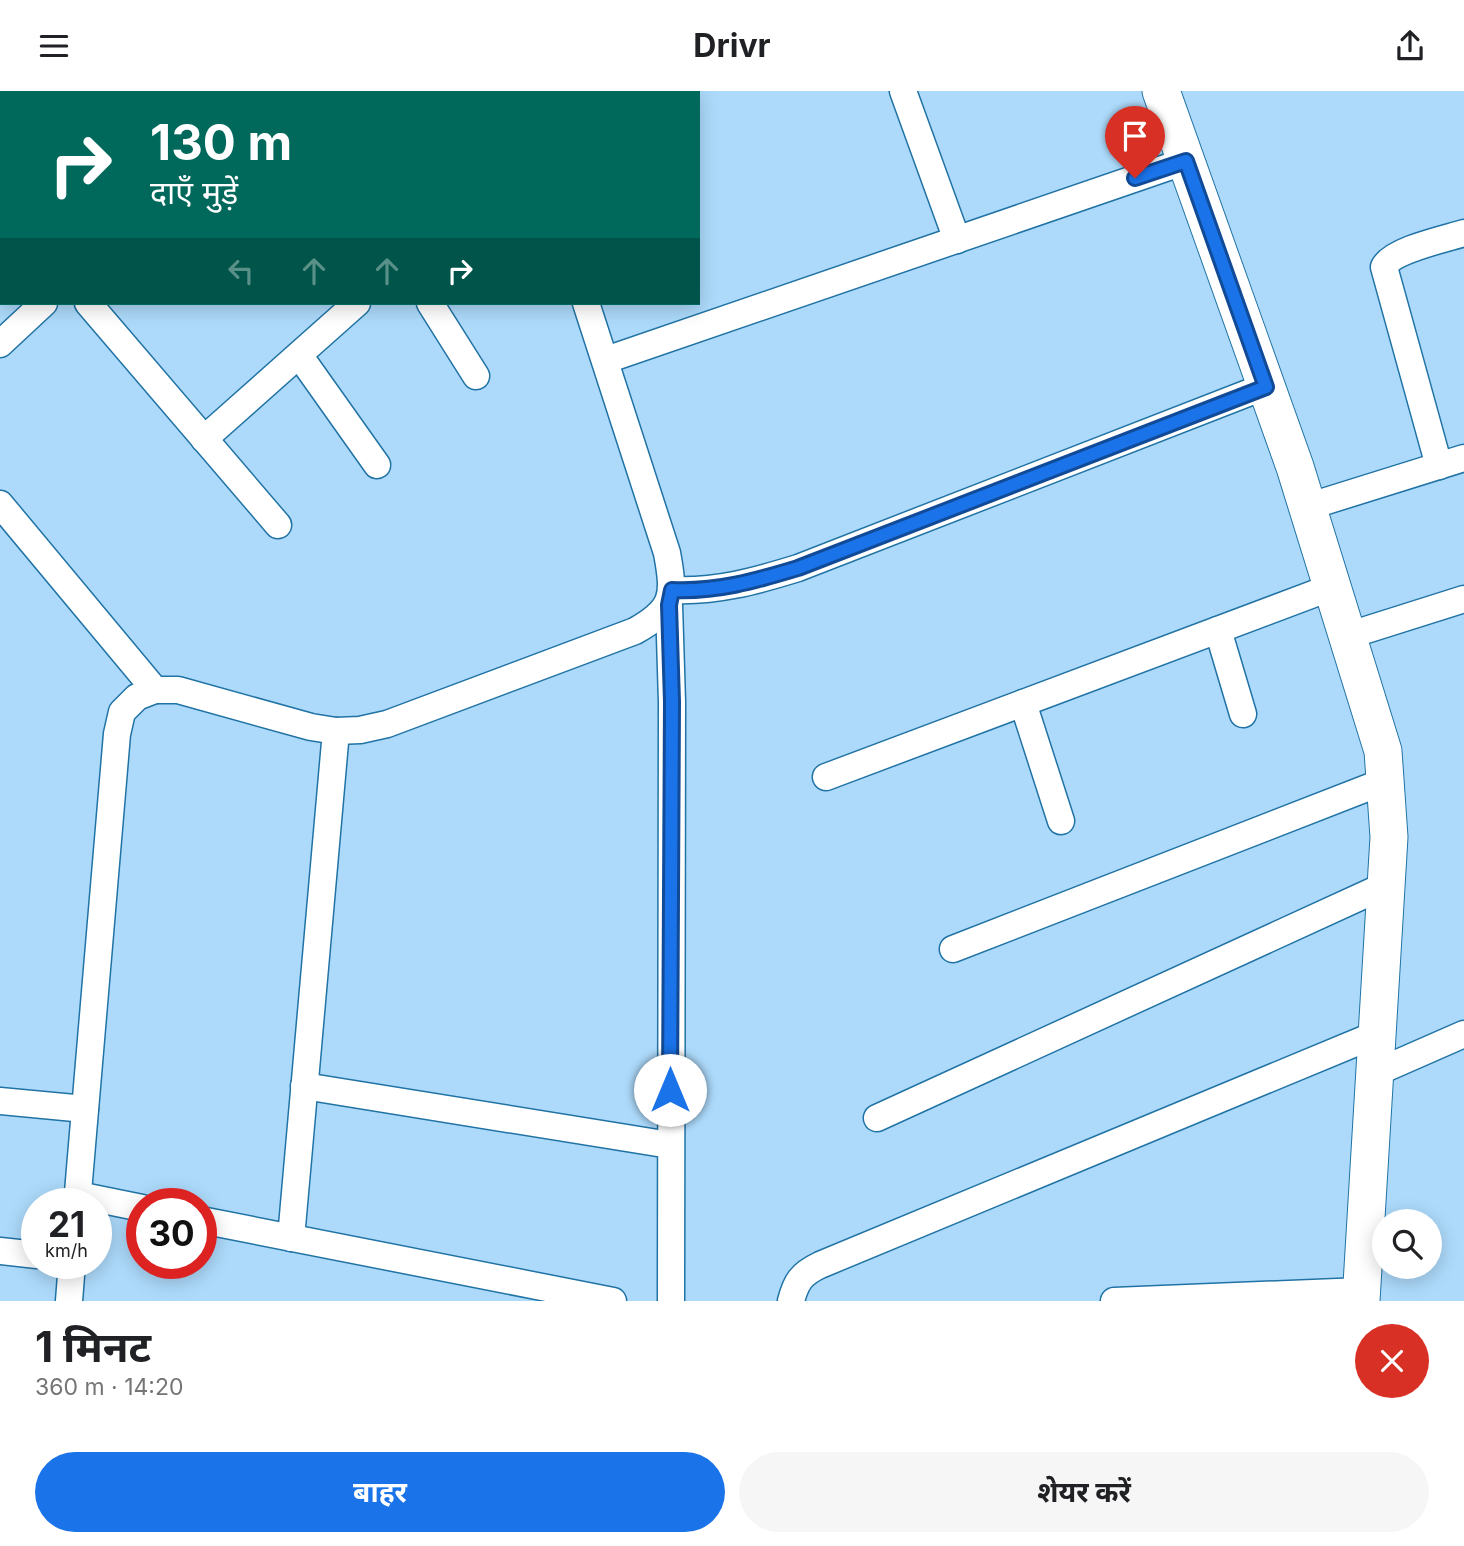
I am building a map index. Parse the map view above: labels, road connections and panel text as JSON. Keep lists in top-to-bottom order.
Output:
{
  "page": {
    "header": "Drivr",
    "turn": ["130 m", "दाएँ मुड़ें"],
    "speed": "21 km/h",
    "limit": "30",
    "heading": ["1 मिनट", "360 m · 14:20"],
    "buttons": ["बाहर", "शेयर करें"]
  }
}
